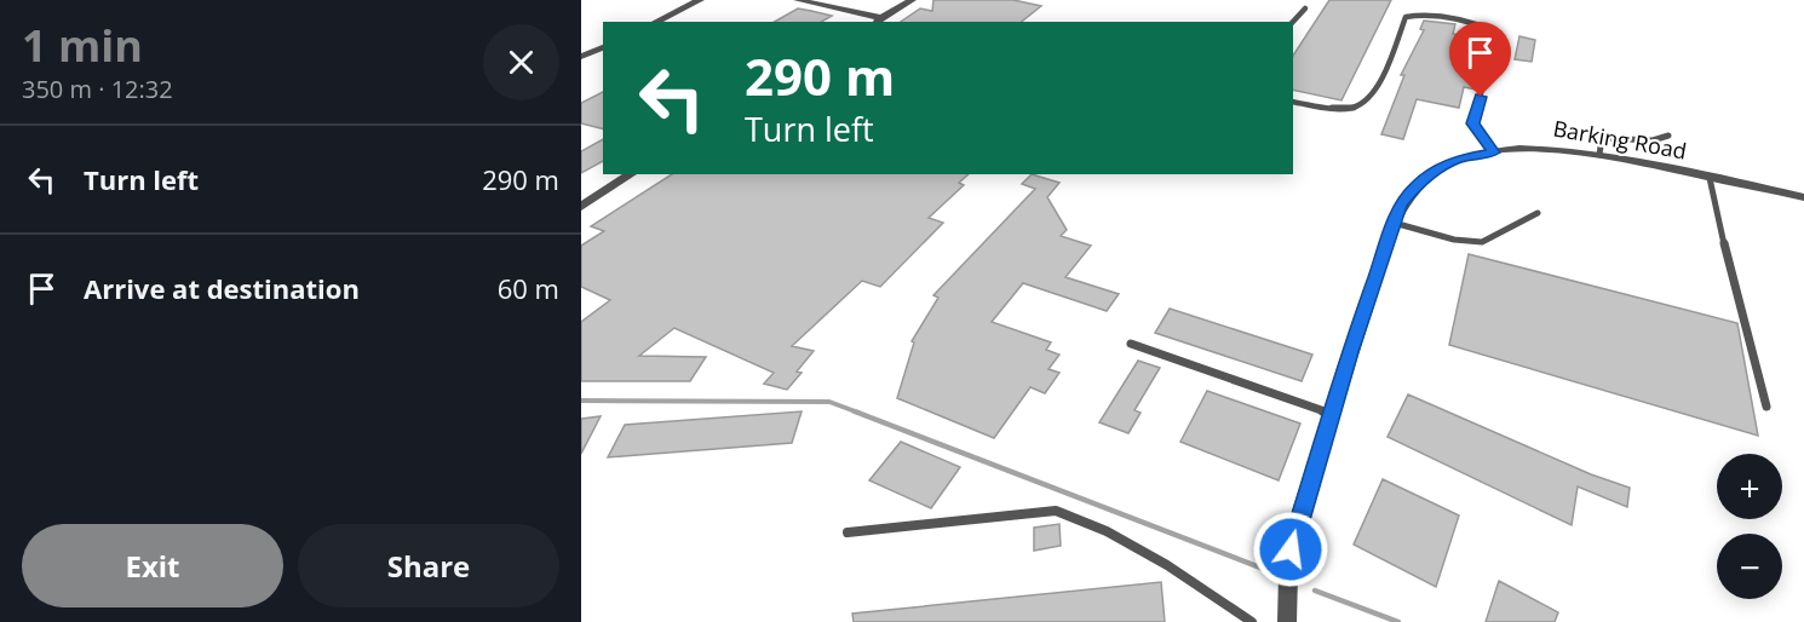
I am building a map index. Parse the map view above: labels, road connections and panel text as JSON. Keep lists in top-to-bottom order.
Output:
{
  "streets": {
    "street": ["Barking Road"]
  },
  "page": {
    "heading": ["1 min", "350 m · 12:32"],
    "turn": ["290 m", "Turn left"],
    "list": [
      {
        "name": "Turn left",
        "value": "290 m"
      },
      {
        "name": "Arrive at destination",
        "value": "60 m"
      }
    ],
    "map_buttons": ["+", "−"],
    "buttons": ["Exit", "Share"]
  }
}
